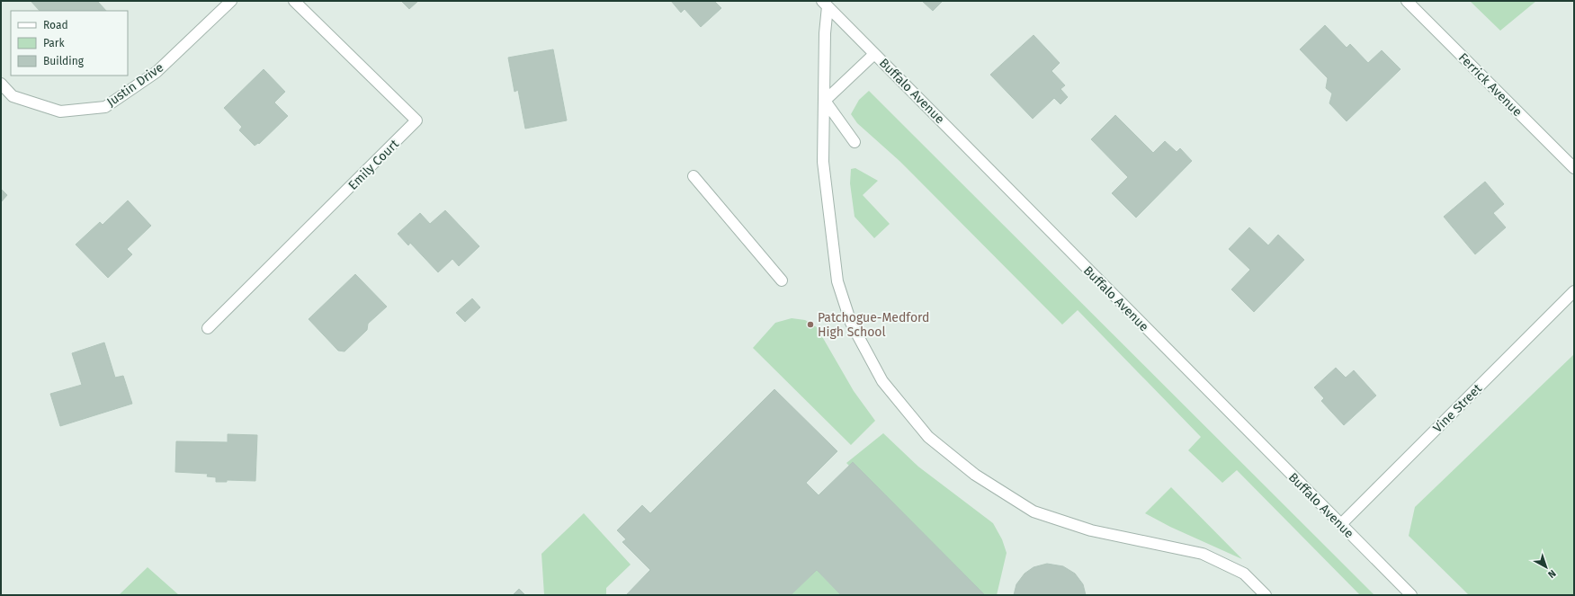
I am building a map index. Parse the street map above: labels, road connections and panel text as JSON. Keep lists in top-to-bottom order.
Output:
{
  "streets": {
    "street": [
      "Justin Drive",
      "Ferrick Avenue",
      "Buffalo Avenue",
      "Emily Court",
      "Vine Street"
    ]
  },
  "crossings": [
    ["Buffalo Avenue", "Vine Street"]
  ],
  "places": ["Patchogue-Medford High School"],
  "legend": ["Road", "Park", "Building"],
  "north": "bottom right"
}
